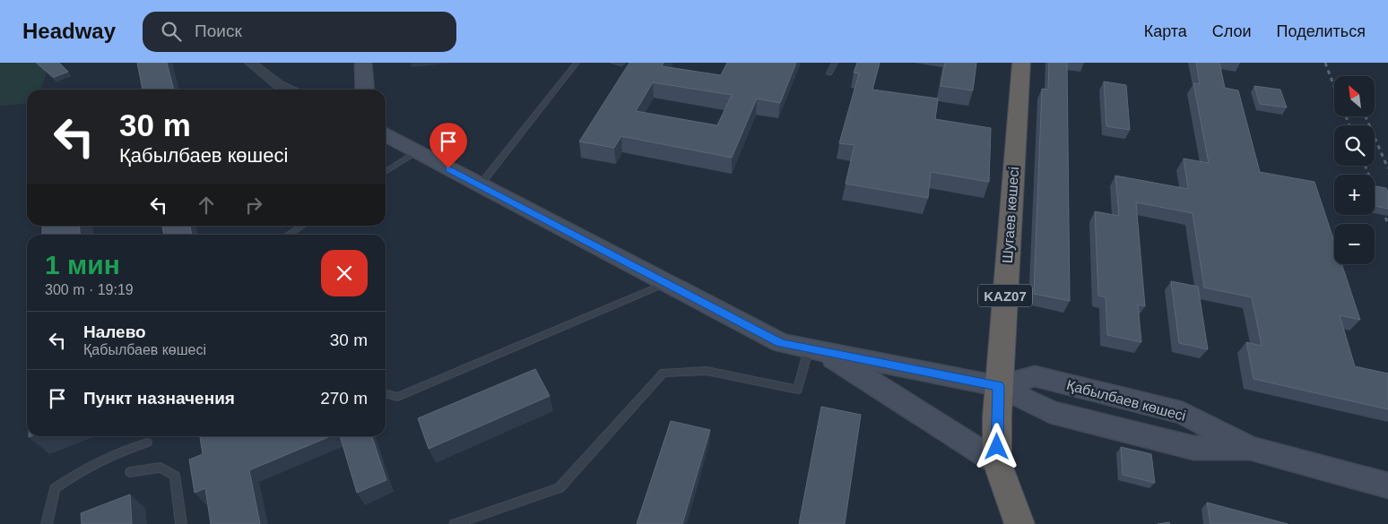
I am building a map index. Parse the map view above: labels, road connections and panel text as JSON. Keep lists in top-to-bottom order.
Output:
{
  "streets": {
    "highway": ["Шугаев көшесі", "KAZ07"],
    "main road": ["Қабылбаев көшесі"]
  },
  "crossings": [
    ["Шугаев көшесі", "Қабылбаев көшесі"]
  ],
  "north": "top left",
  "page": {
    "header": "Headway",
    "search": "Поиск",
    "nav": ["Карта", "Слои", "Поделиться"],
    "map_buttons": ["+", "−"],
    "turn": ["30 m", "Қабылбаев көшесі"],
    "heading": ["1 мин", "300 m · 19:19"],
    "list": [
      {
        "name": "Налево",
        "note": "Қабылбаев көшесі",
        "value": "30 m"
      },
      {
        "name": "Пункт назначения",
        "value": "270 m"
      }
    ]
  }
}
